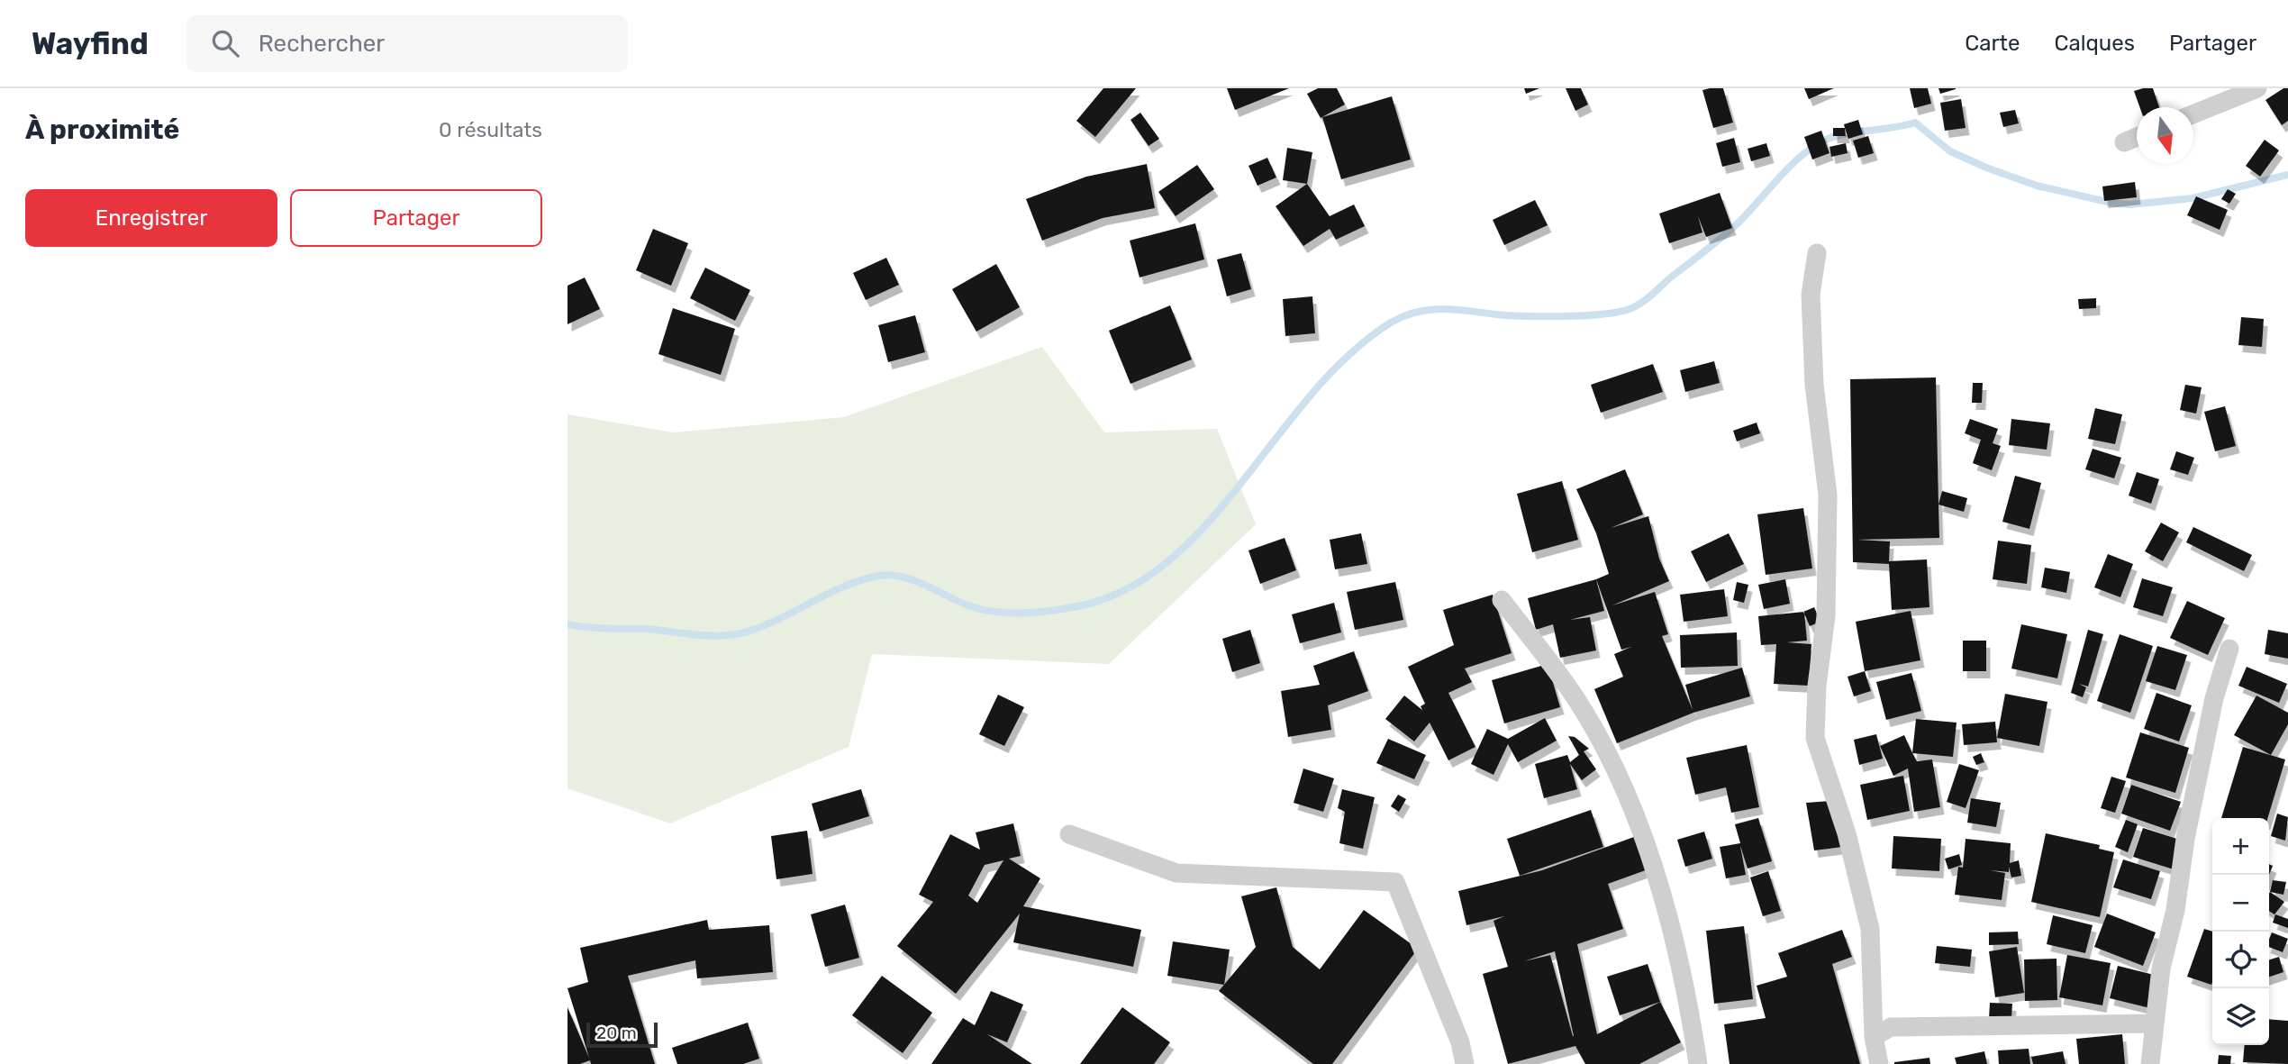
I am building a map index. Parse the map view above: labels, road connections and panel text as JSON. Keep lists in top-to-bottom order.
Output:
{
  "scale_bar": "20 m",
  "north": "bottom",
  "page": {
    "header": "Wayfind",
    "search": "Rechercher",
    "nav": ["Carte", "Calques", "Partager"],
    "heading": ["À proximité", "0 résultats"],
    "buttons": ["Enregistrer", "Partager"],
    "map_buttons": ["+", "−"],
    "scale": "20 m"
  }
}
